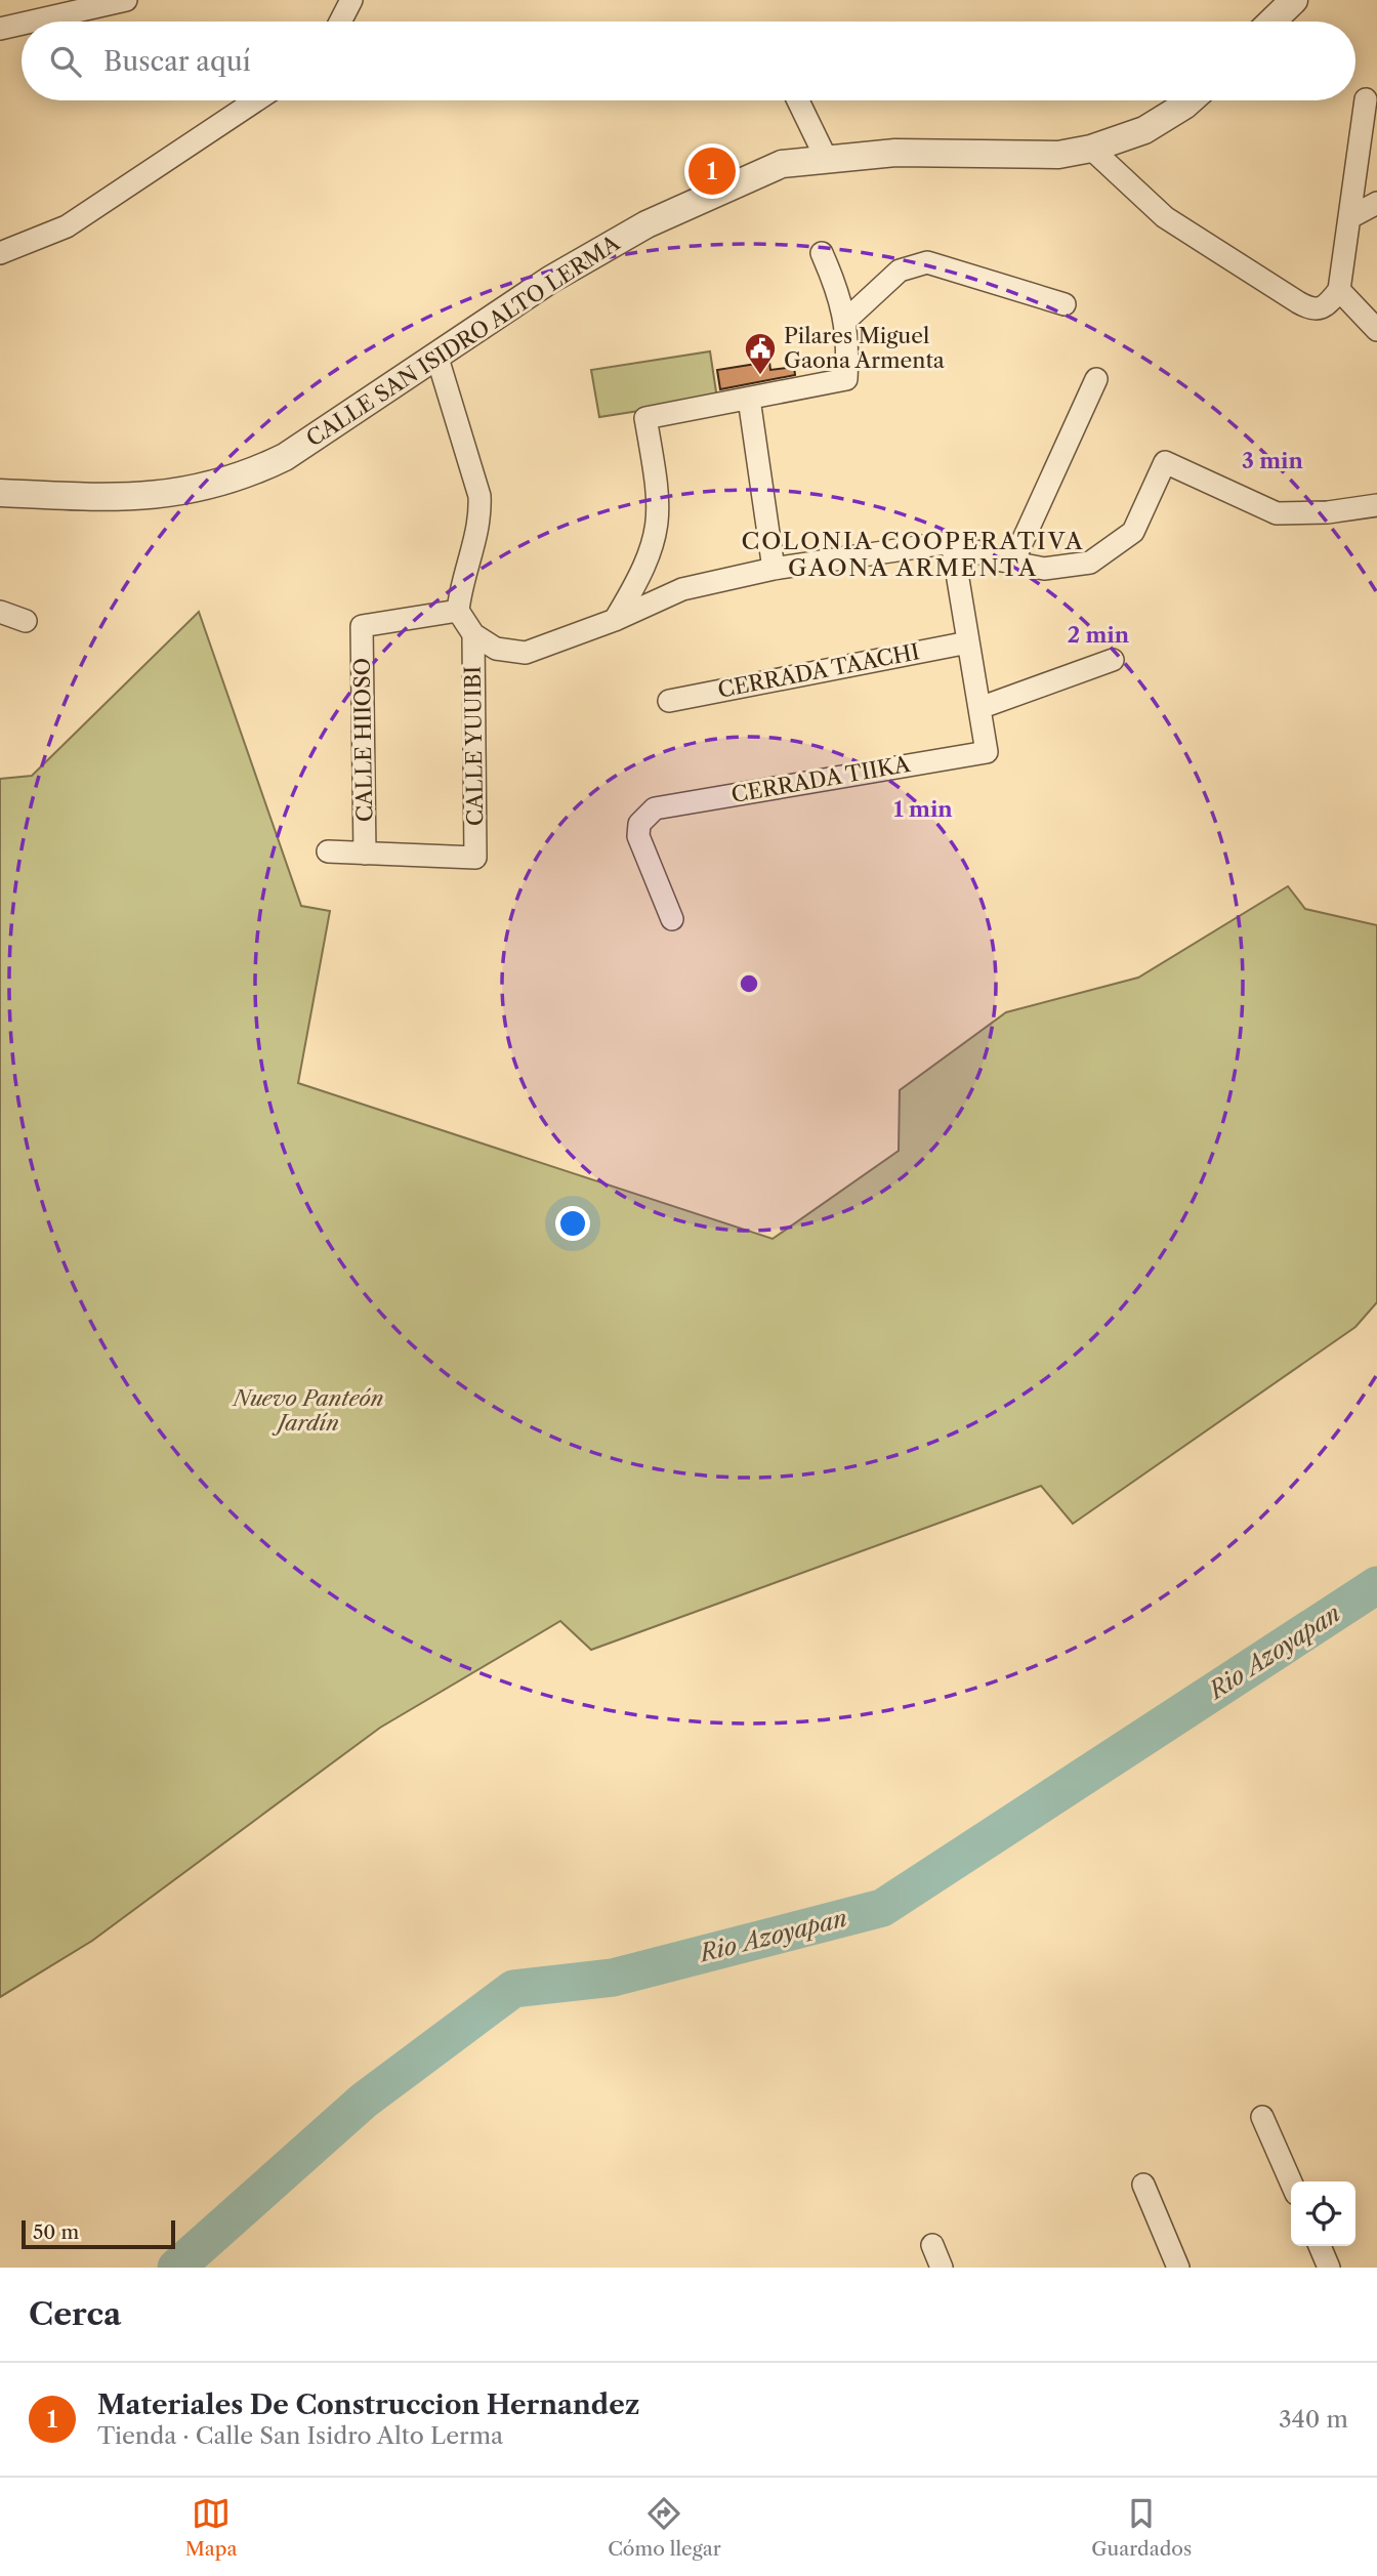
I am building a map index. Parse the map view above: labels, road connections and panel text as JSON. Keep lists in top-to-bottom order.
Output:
{
  "streets": {
    "street": [
      "CALLE SAN ISIDRO ALTO LERMA",
      "CERRADA TAACHI",
      "CALLE HIIOSO",
      "CALLE YUUIBI",
      "CERRADA TIIKA"
    ]
  },
  "crossings": [
    ["CALLE HIIOSO", "CALLE YUUIBI"]
  ],
  "districts": ["COLONIA COOPERATIVA GAONA ARMENTA"],
  "water": ["Rio Azoyapan"],
  "parks": ["Nuevo Panteón Jardín"],
  "places": {
    "public building": ["Pilares Miguel Gaona Armenta"]
  },
  "scale_bar": "50 m",
  "page": {
    "search": "Buscar aquí",
    "pins": "1",
    "scale": "50 m",
    "heading": "Cerca",
    "list": [
      {
        "mark": "1",
        "name": "Materiales De Construccion Hernandez",
        "note": "Tienda · Calle San Isidro Alto Lerma",
        "value": "340 m"
      }
    ],
    "nav": ["Mapa", "Cómo llegar", "Guardados"]
  },
  "rings": ["3 min", "2 min", "1 min"]
}
